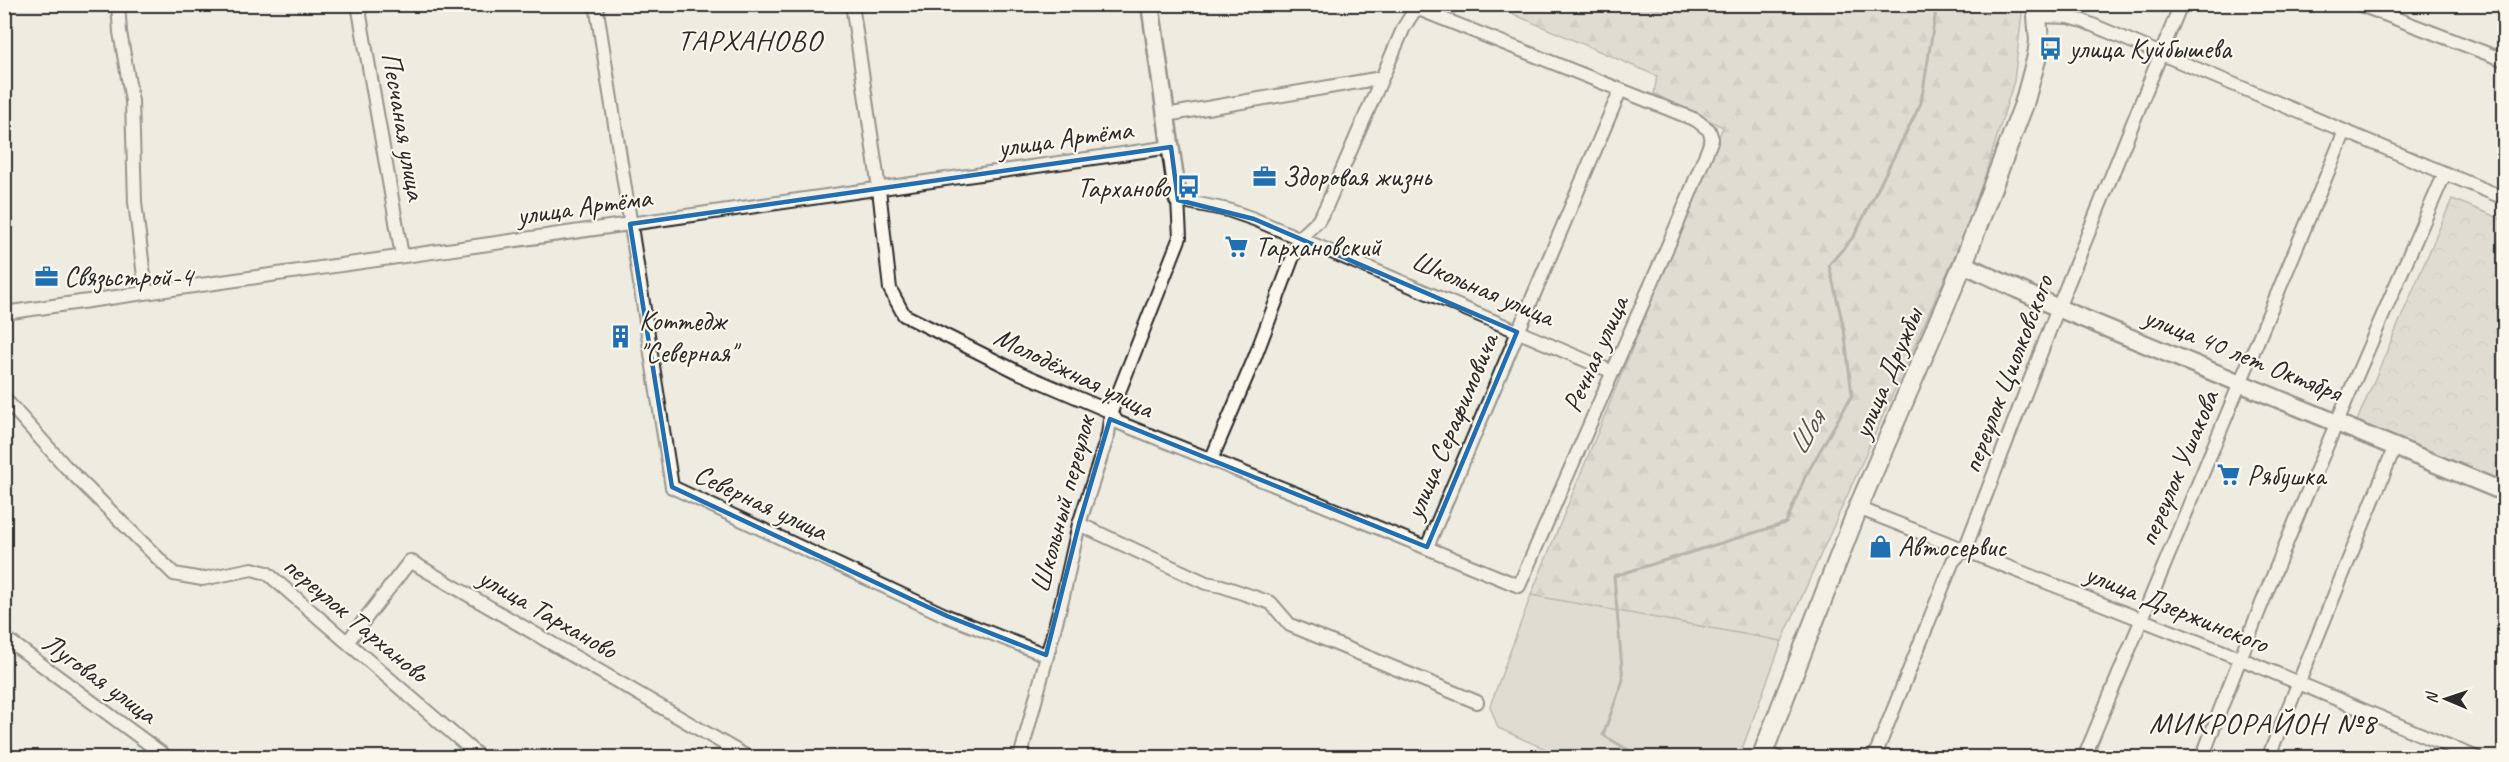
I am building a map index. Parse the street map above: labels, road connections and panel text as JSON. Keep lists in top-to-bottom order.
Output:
{
  "streets": {
    "main road": ["улица Дружбы"],
    "street": [
      "Песчаная улица",
      "улица Артёма",
      "Школьная улица",
      "Речная улица",
      "улица 40 лет Октября",
      "Молодёжная улица",
      "переулок Циолковского",
      "улица Серафимовича",
      "переулок Ушакова",
      "Северная улица",
      "Школьный переулок",
      "улица Дзержинского",
      "улица Тарханово",
      "переулок Тарханово",
      "Луговая улица"
    ]
  },
  "crossings": [
    ["Песчаная улица", "улица Артёма"],
    ["улица Артёма", "Молодёжная улица"],
    ["улица Артёма", "Северная улица"],
    ["Школьная улица", "Речная улица"],
    ["Школьная улица", "улица Серафимовича"],
    ["Школьная улица", "Школьный переулок"],
    ["Речная улица", "Молодёжная улица"],
    ["Речная улица", "улица Серафимовича"],
    ["улица 40 лет Октября", "улица Дружбы"],
    ["улица 40 лет Октября", "переулок Циолковского"],
    ["улица 40 лет Октября", "переулок Ушакова"],
    ["Молодёжная улица", "улица Серафимовича"],
    ["Молодёжная улица", "Школьный переулок"],
    ["улица Дружбы", "улица Дзержинского"],
    ["переулок Циолковского", "улица Дзержинского"],
    ["переулок Ушакова", "улица Дзержинского"],
    ["Северная улица", "Школьный переулок"],
    ["улица Тарханово", "переулок Тарханово"]
  ],
  "districts": ["ТАРХАНОВО", "МИКРОРАЙОН №8"],
  "water": ["Шоя"],
  "places": {
    "bus stop": ["улица Куйбышева", "Тарханово"],
    "office": ["Здоровая жизнь", "Связьстрой-4"],
    "supermarket": ["Тархановский", "Рябушка"],
    "building": ["Коттедж \"Северная\""],
    "shop": ["Автосервис"]
  },
  "north": "left"
}
